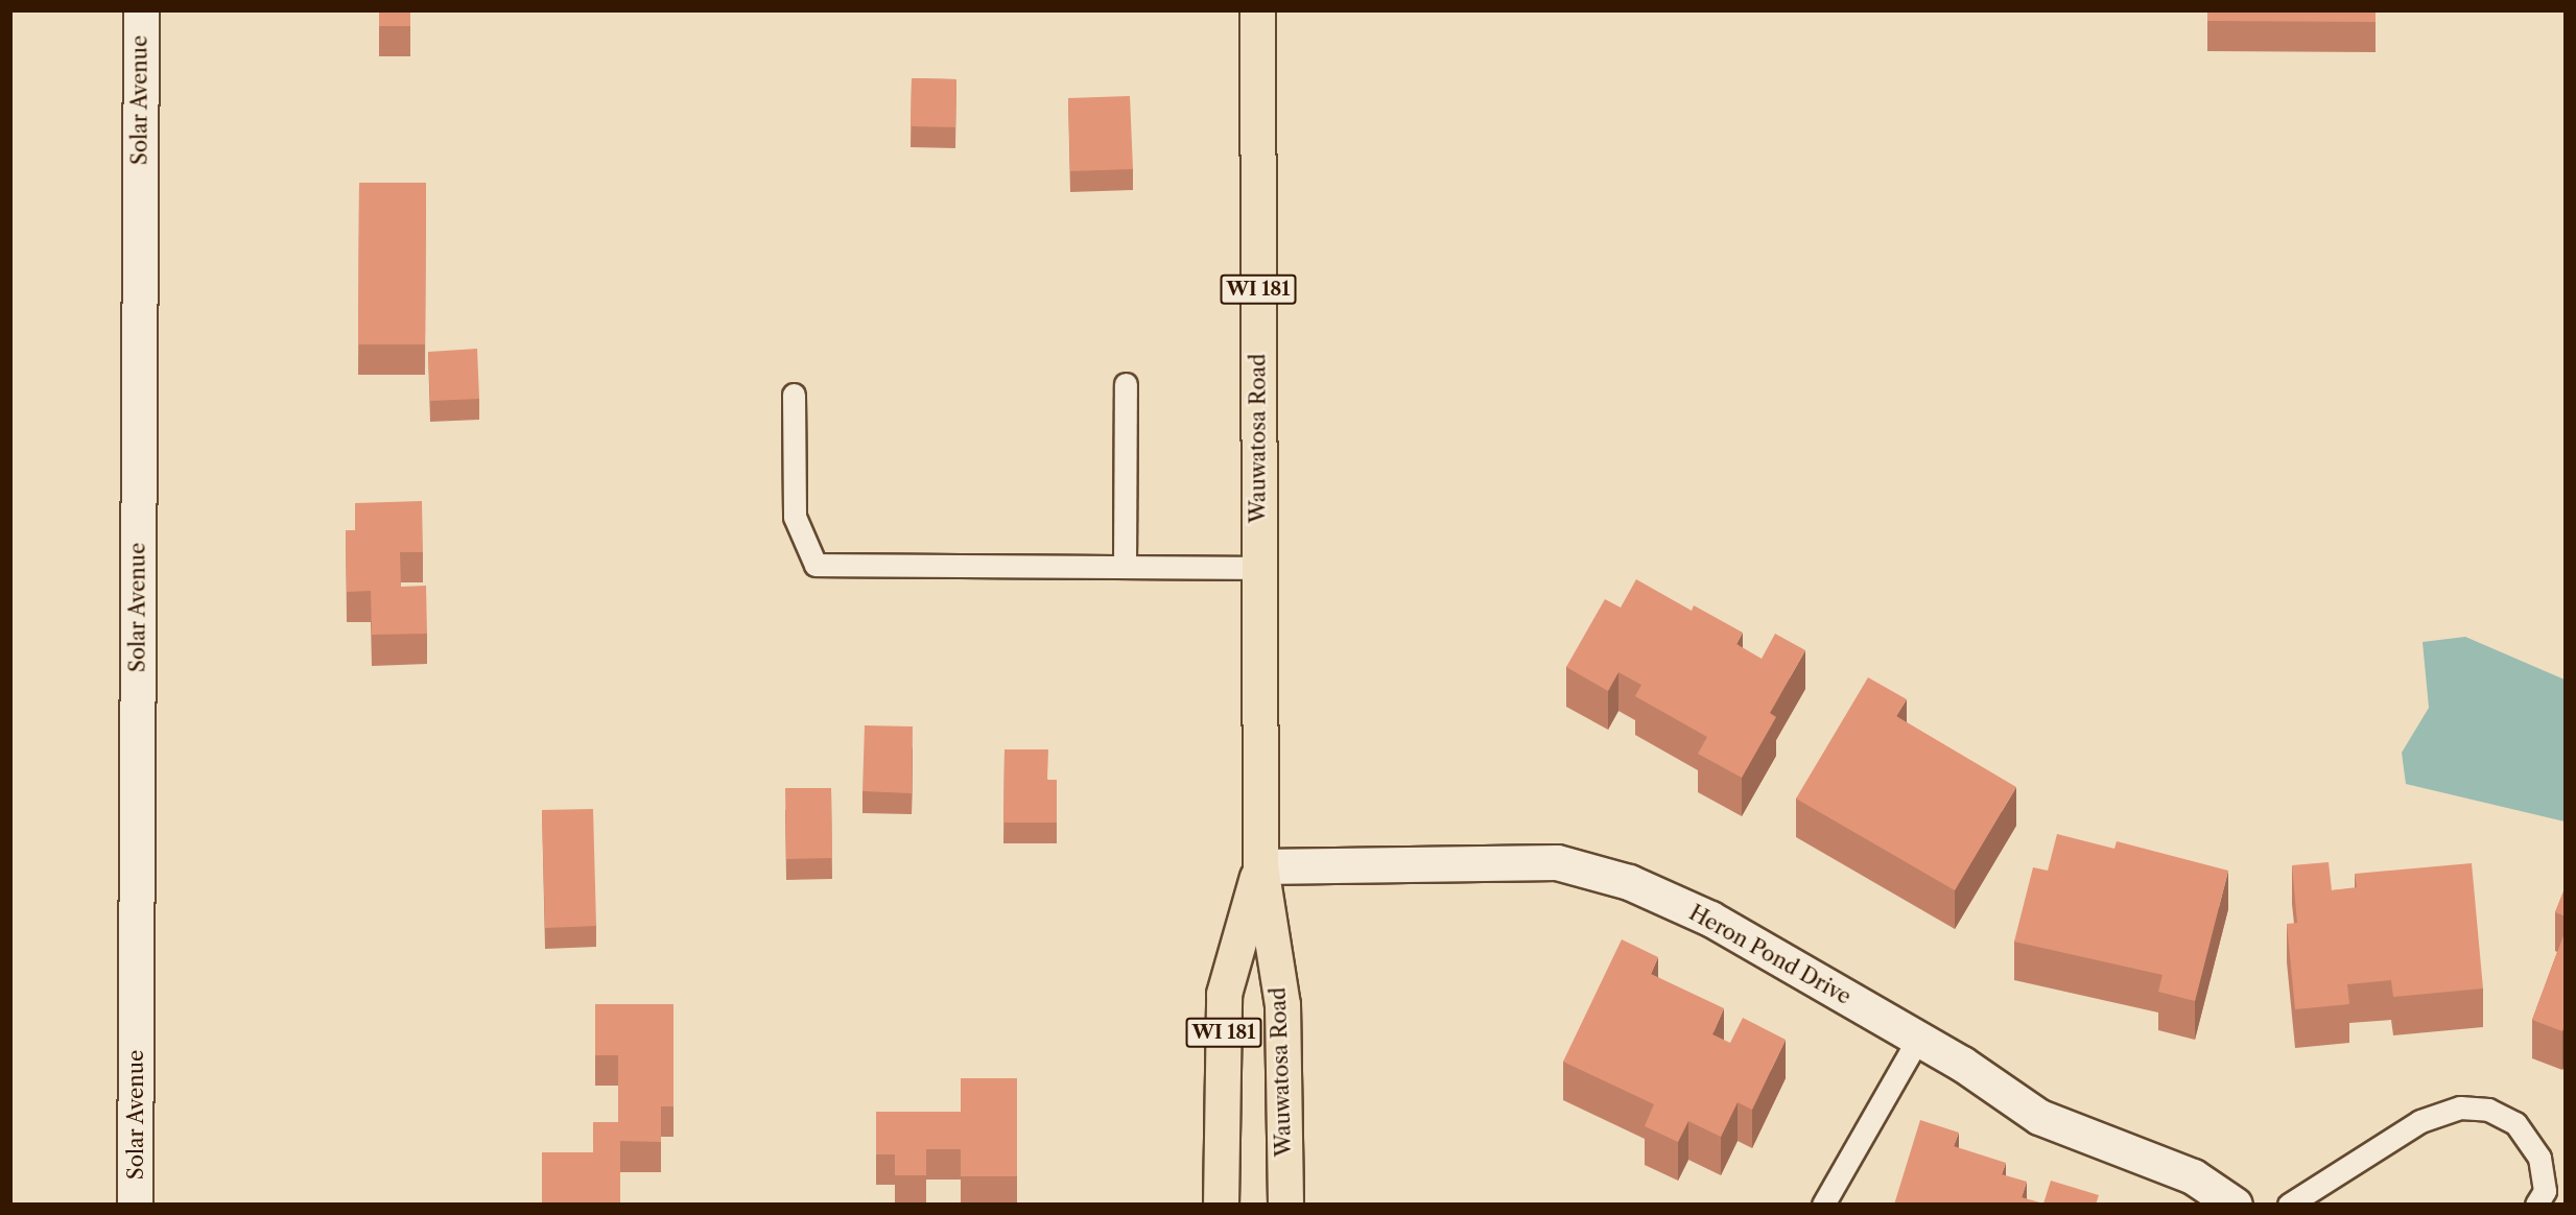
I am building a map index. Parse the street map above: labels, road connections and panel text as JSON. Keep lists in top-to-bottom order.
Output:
{
  "streets": {
    "main road": ["WI 181", "Wauwatosa Road"],
    "street": ["Solar Avenue", "Heron Pond Drive"]
  },
  "crossings": [
    ["Wauwatosa Road", "Heron Pond Drive"]
  ]
}
